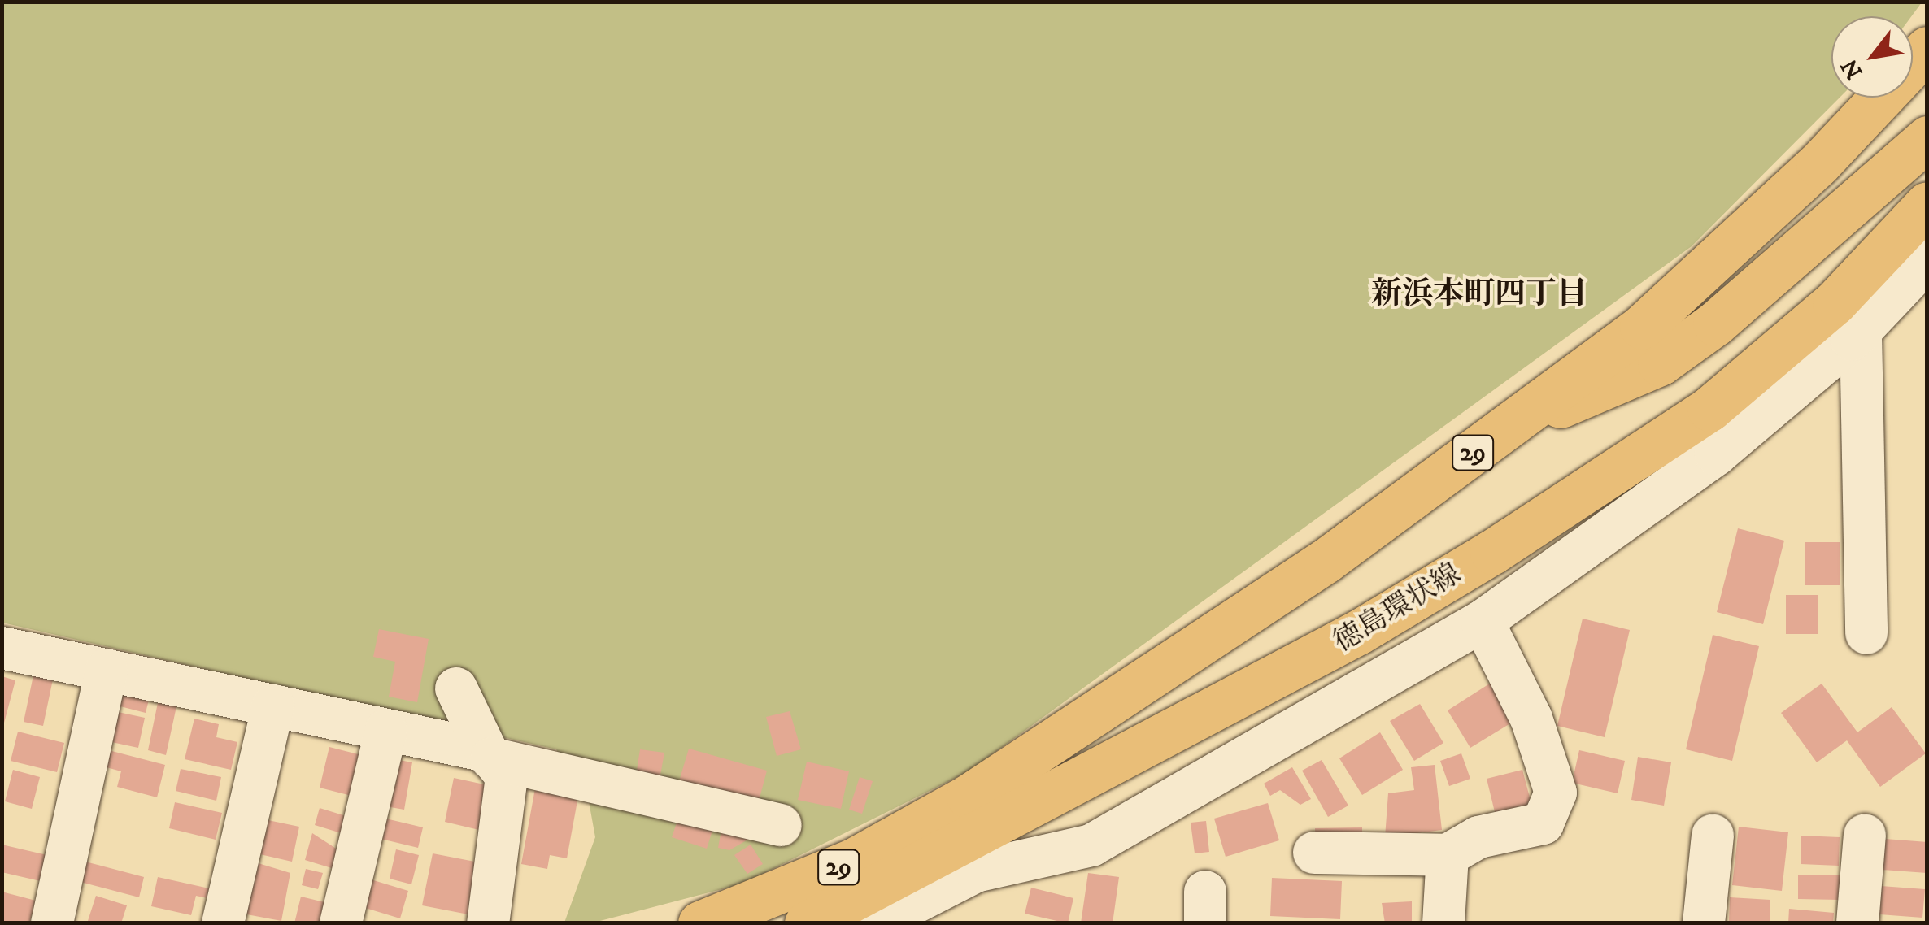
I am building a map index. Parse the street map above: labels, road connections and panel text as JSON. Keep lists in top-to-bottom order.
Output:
{
  "streets": {
    "main road": ["29", "徳島環状線"]
  },
  "districts": ["新浜本町四丁目"],
  "north": "bottom left"
}
